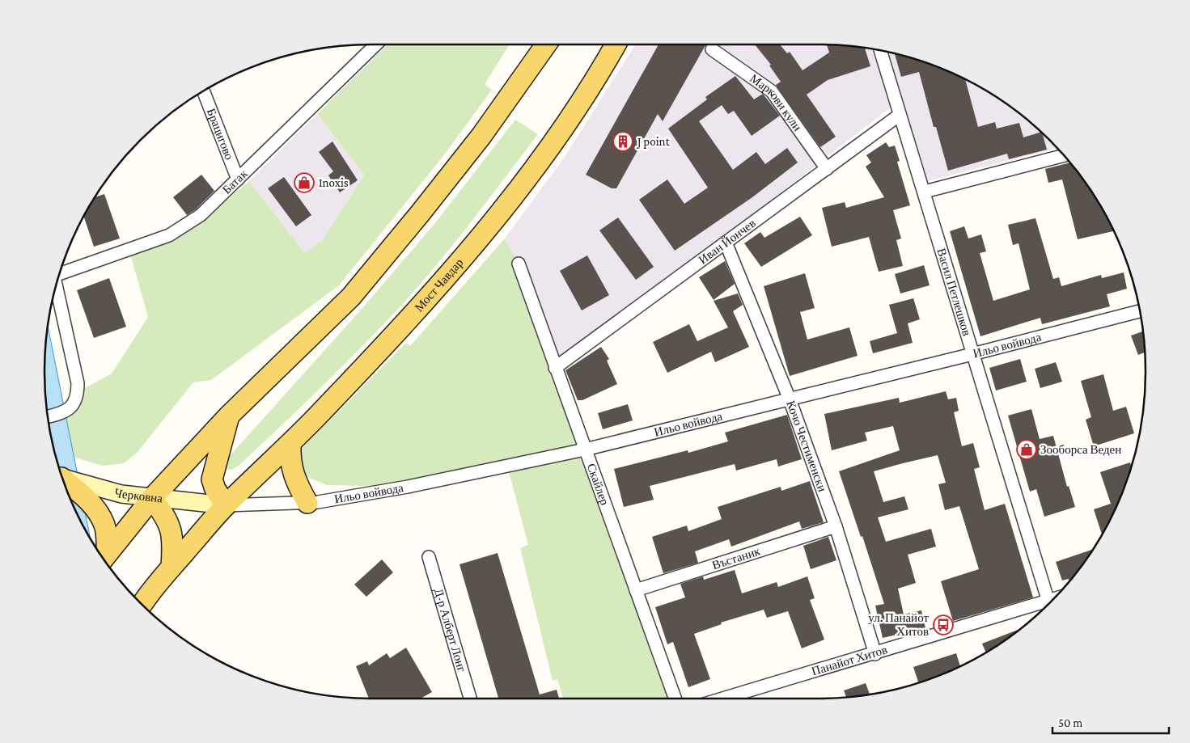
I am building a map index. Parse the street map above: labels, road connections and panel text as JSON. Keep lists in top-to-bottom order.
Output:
{
  "streets": {
    "main road": ["Мост Чавдар"],
    "street": [
      "Маркови кули",
      "Брацигово",
      "Батак",
      "Иван Йончев",
      "Васил Петлешков",
      "Ильо войвода",
      "Кочо Честименски",
      "Скайлер",
      "Черковна",
      "Въстаник",
      "Д-р Алберт Лонг",
      "Панайот Хитов"
    ]
  },
  "crossings": [
    ["Маркови кули", "Иван Йончев"],
    ["Брацигово", "Батак"],
    ["Иван Йончев", "Васил Петлешков"],
    ["Иван Йончев", "Кочо Честименски"],
    ["Иван Йончев", "Скайлер"],
    ["Мост Чавдар", "Ильо войвода"],
    ["Мост Чавдар", "Черковна"],
    ["Васил Петлешков", "Ильо войвода"],
    ["Ильо войвода", "Кочо Честименски"],
    ["Ильо войвода", "Скайлер"],
    ["Ильо войвода", "Черковна"],
    ["Кочо Честименски", "Въстаник"],
    ["Кочо Честименски", "Панайот Хитов"],
    ["Скайлер", "Въстаник"]
  ],
  "places": {
    "building": ["J point"],
    "shop": ["Inoxis", "Зооборса Веден"],
    "bus stop": ["ул. Панайот Хитов"]
  },
  "scale_bar": "50 m"
}
